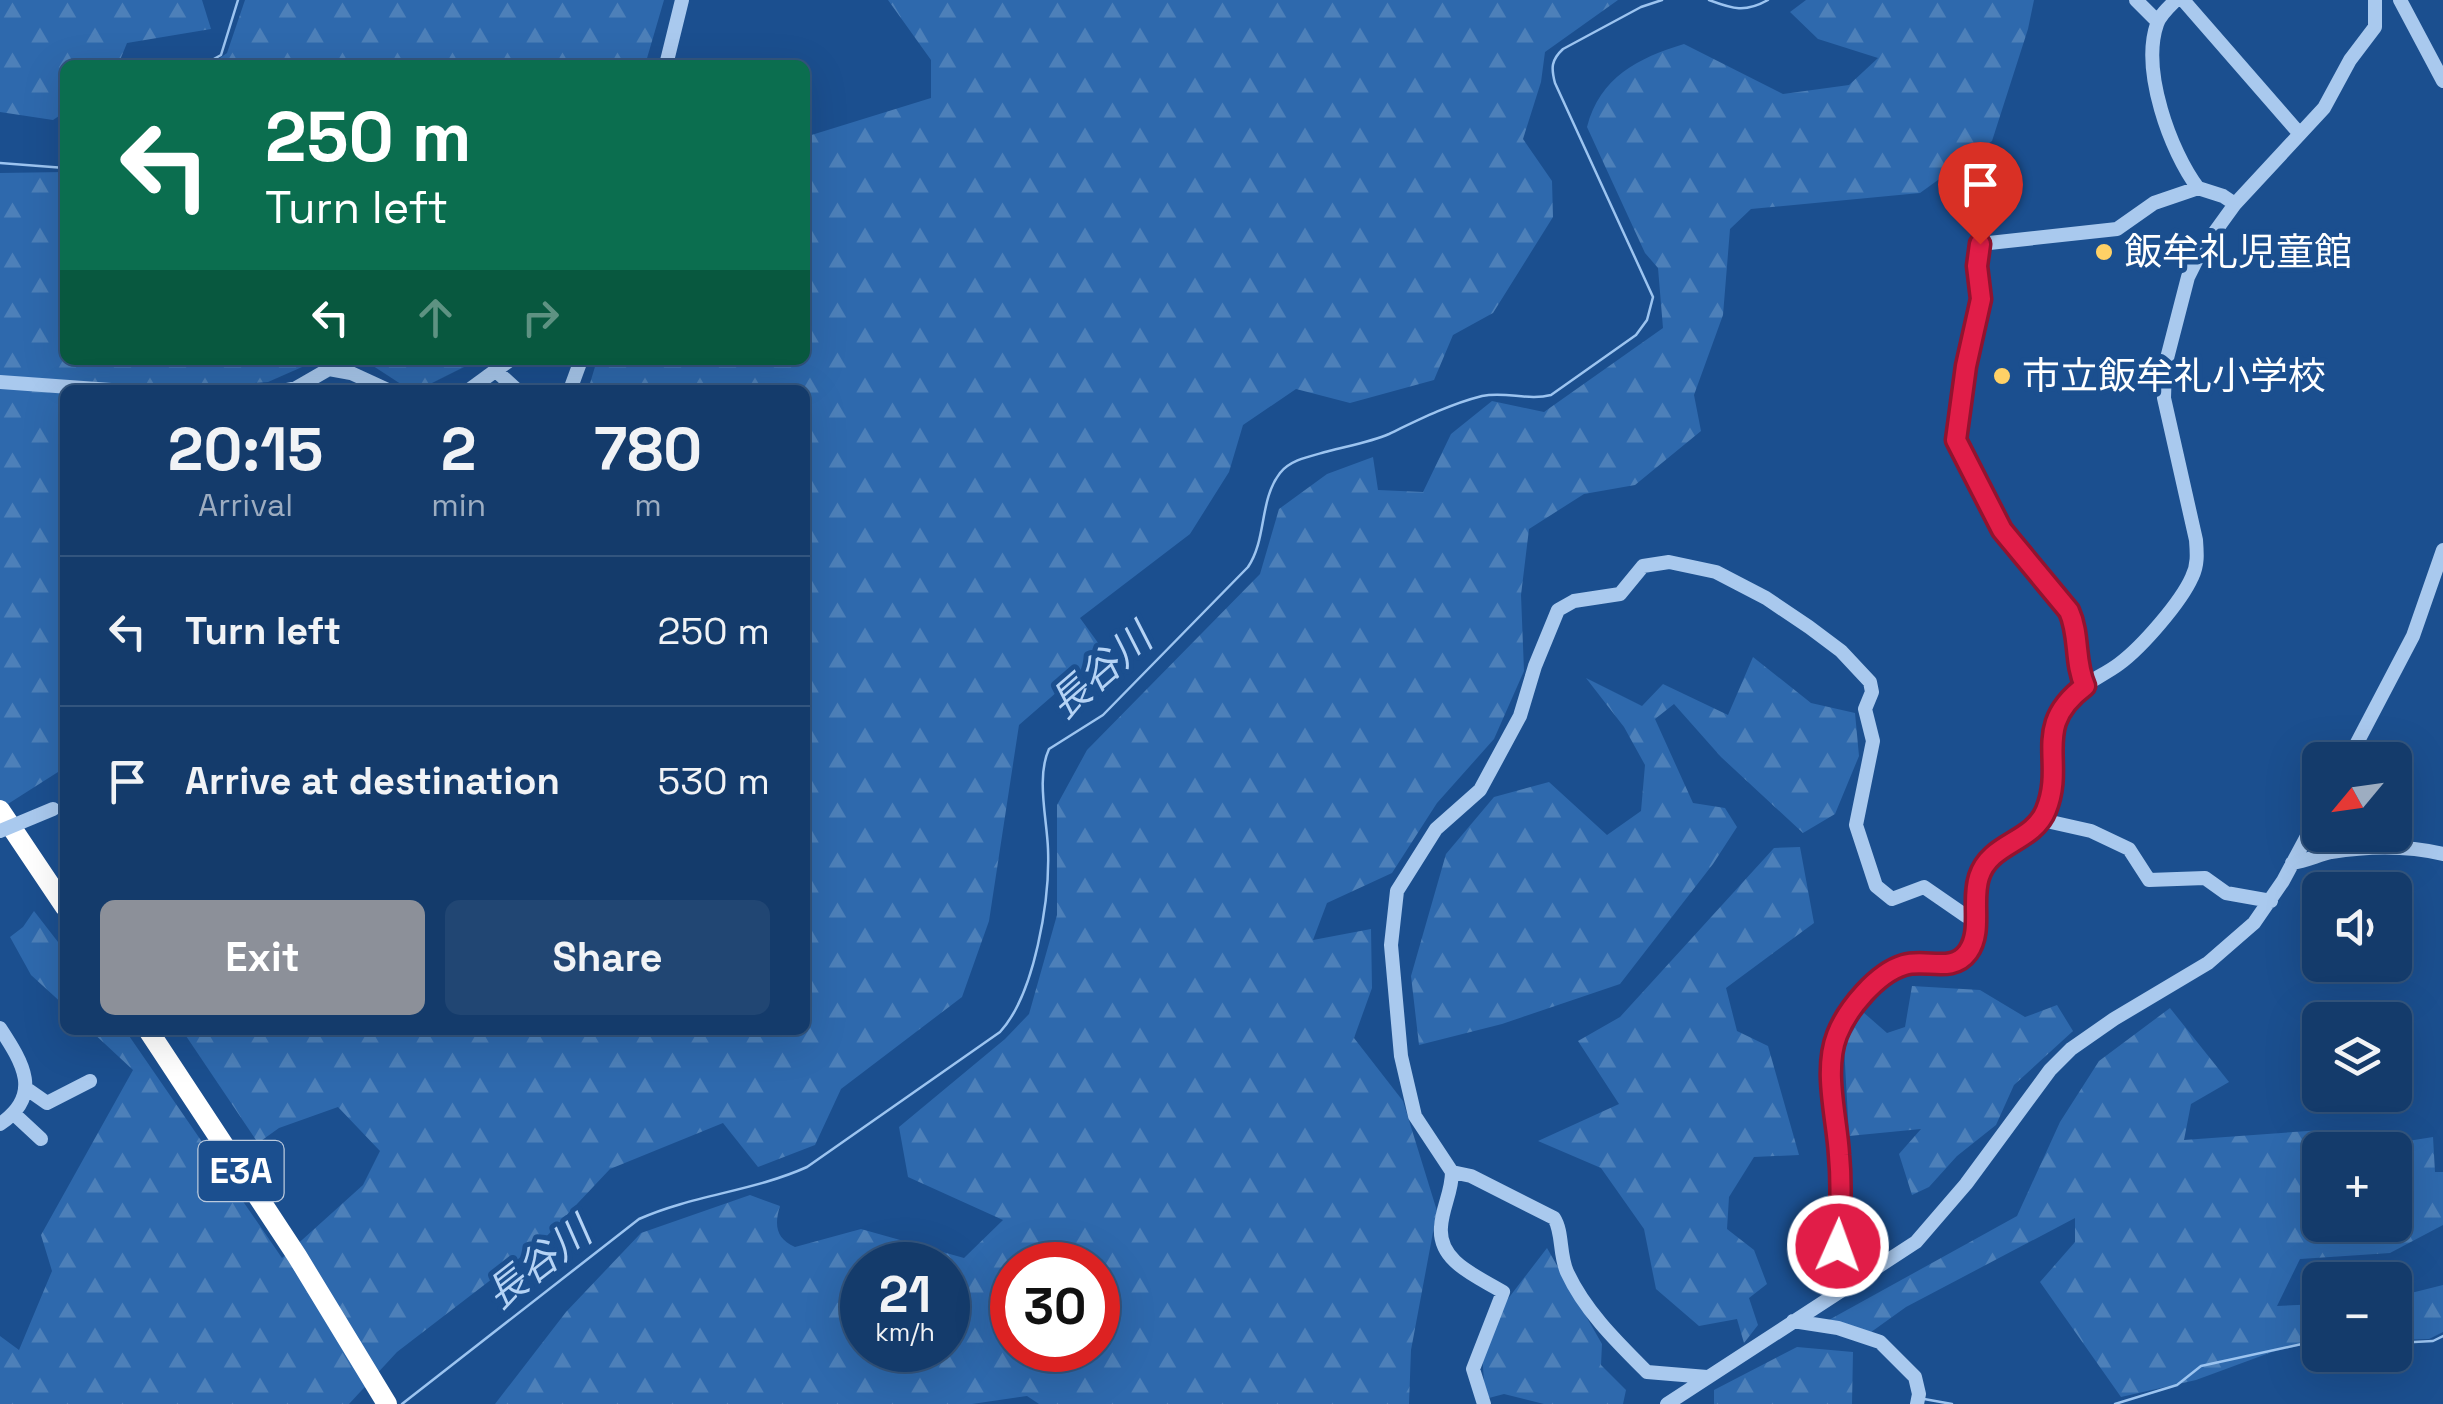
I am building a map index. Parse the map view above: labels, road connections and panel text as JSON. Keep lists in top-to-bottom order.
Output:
{
  "streets": {
    "highway": ["E3A"]
  },
  "water": ["長谷川"],
  "places": ["飯牟礼児童館", "市立飯牟礼小学校"],
  "north": "bottom left",
  "page": {
    "turn": ["250 m", "Turn left"],
    "eta": [
      "20:15",
      "Arrival",
      "2",
      "min",
      "780",
      "m"
    ],
    "list": [
      {
        "name": "Turn left",
        "value": "250 m"
      },
      {
        "name": "Arrive at destination",
        "value": "530 m"
      }
    ],
    "map_buttons": ["+", "−"],
    "buttons": ["Exit", "Share"],
    "speed": "21 km/h",
    "limit": "30"
  }
}
